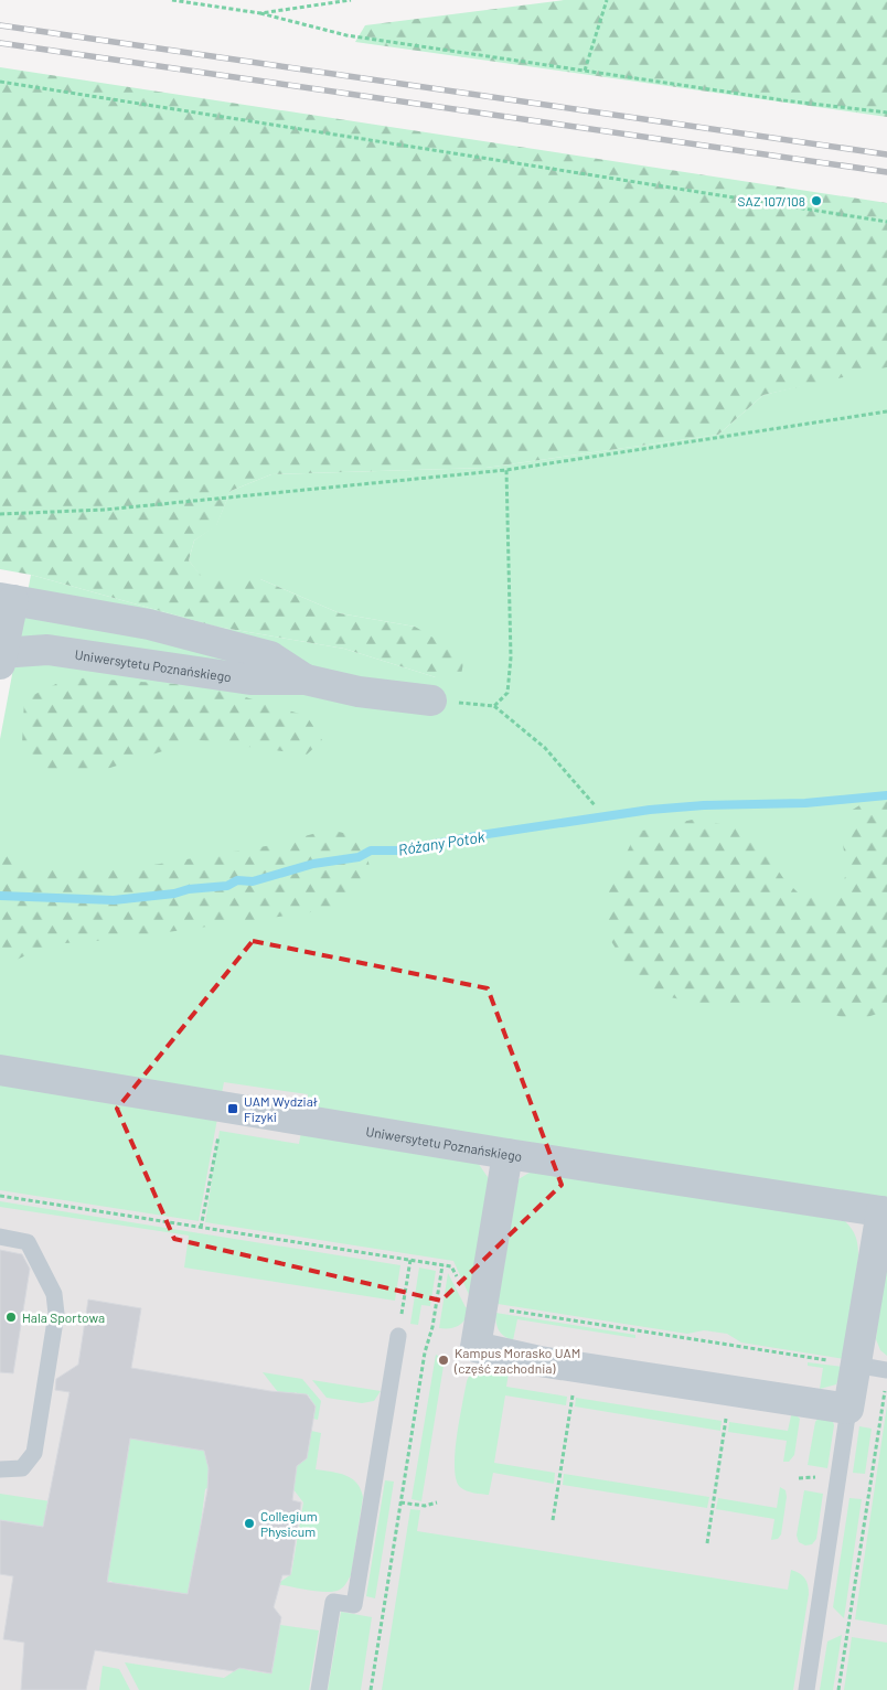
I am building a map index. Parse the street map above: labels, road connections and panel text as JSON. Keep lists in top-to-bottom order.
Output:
{
  "streets": {
    "street": ["Uniwersytetu Poznańskiego"]
  },
  "water": ["Różany Potok"],
  "places": {
    "other": [
      "SAZ 107/108",
      "Hala Sportowa",
      "Kampus Morasko UAM (część zachodnia)",
      "Collegium Physicum"
    ],
    "transit": ["UAM Wydział Fizyki"]
  }
}
